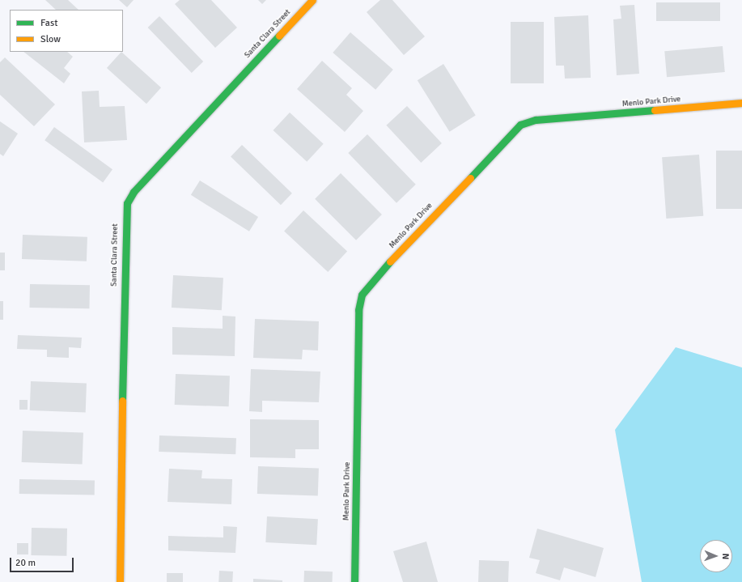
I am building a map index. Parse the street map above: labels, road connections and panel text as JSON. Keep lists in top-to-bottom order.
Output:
{
  "streets": {
    "street": ["Santa Clara Street", "Menlo Park Drive"]
  },
  "legend": ["Fast", "Slow"],
  "scale_bar": "20 m",
  "north": "right"
}
